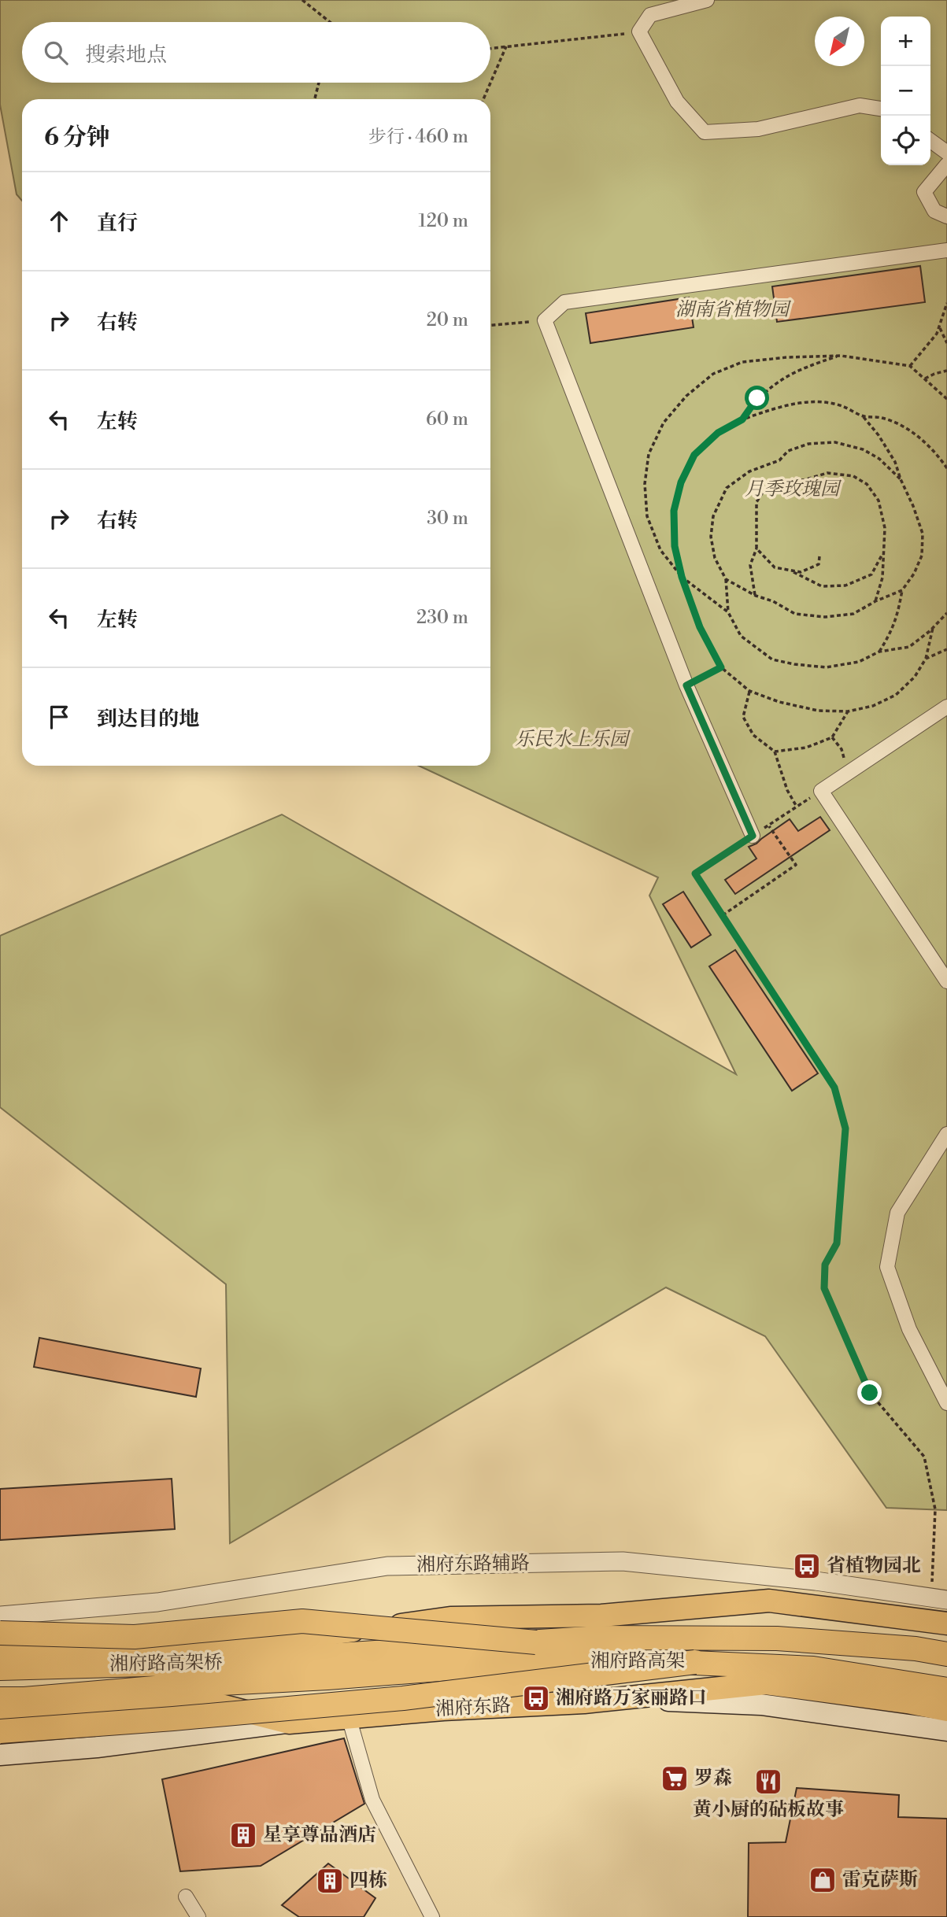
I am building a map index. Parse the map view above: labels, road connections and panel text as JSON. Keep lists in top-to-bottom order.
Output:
{
  "streets": {
    "highway": ["湘府路高架", "湘府路高架桥"],
    "main road": ["湘府东路"],
    "street": ["湘府东路辅路"]
  },
  "crossings": [
    ["湘府路高架", "湘府路高架桥"]
  ],
  "parks": ["湖南省植物园", "月季玫瑰园", "乐民水上乐园"],
  "places": {
    "bus stop": ["省植物园北", "湘府路万家丽路口"],
    "supermarket": ["罗森"],
    "restaurant": ["黄小厨的砧板故事"],
    "building": ["星享尊品酒店", "四栋"],
    "shop": ["雷克萨斯"]
  },
  "north": "bottom left",
  "page": {
    "map_buttons": ["+", "−"],
    "search": "搜索地点",
    "heading": ["6 分钟", "步行 · 460 m"],
    "list": [
      ["直行", "120 m"],
      ["右转", "20 m"],
      ["左转", "60 m"],
      ["右转", "30 m"],
      ["左转", "230 m"],
      "到达目的地"
    ]
  }
}
